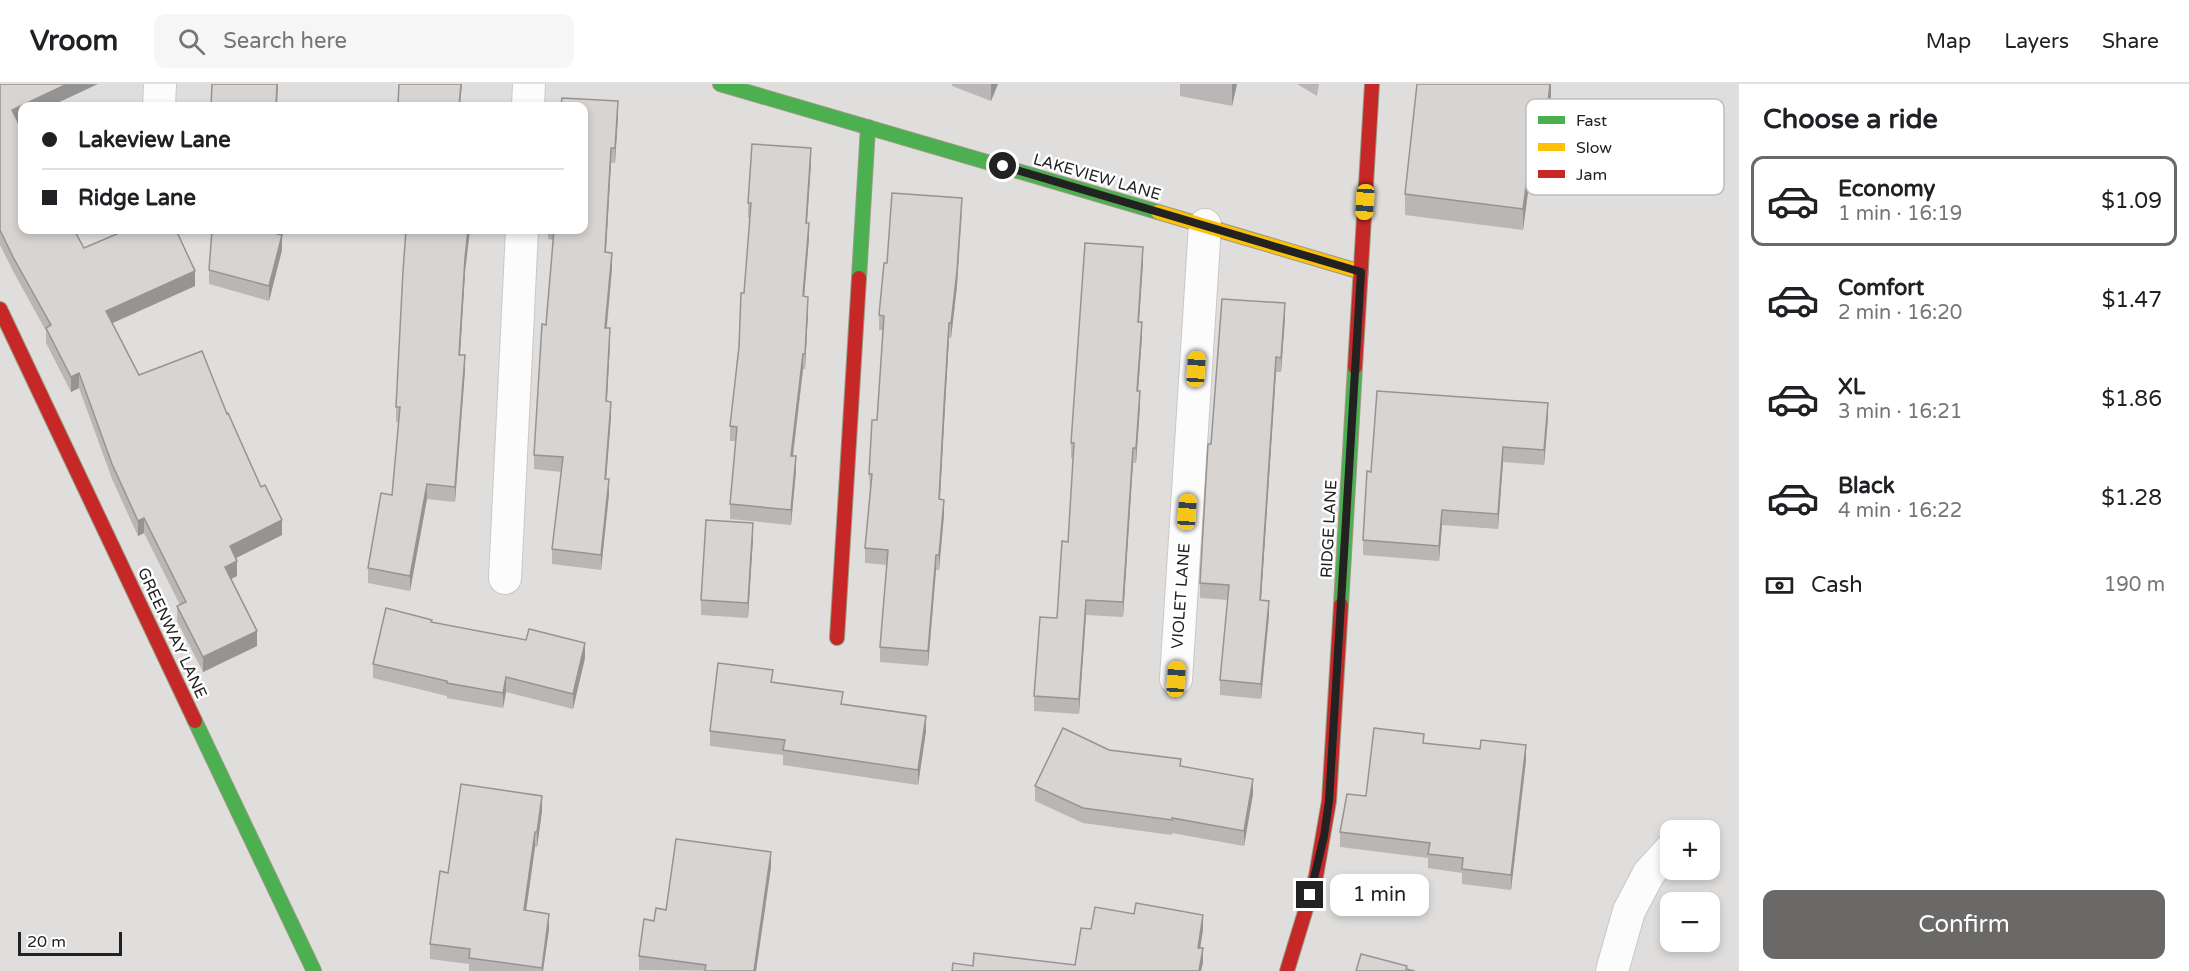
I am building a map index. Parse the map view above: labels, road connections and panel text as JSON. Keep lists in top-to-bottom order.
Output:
{
  "streets": {
    "street": [
      "LAKEVIEW LANE",
      "RIDGE LANE",
      "VIOLET LANE",
      "GREENWAY LANE"
    ]
  },
  "crossings": [
    ["LAKEVIEW LANE", "RIDGE LANE"],
    ["LAKEVIEW LANE", "VIOLET LANE"]
  ],
  "legend": ["Fast", "Slow", "Jam"],
  "scale_bar": "20 m",
  "page": {
    "header": "Vroom",
    "search": "Search here",
    "nav": ["Map", "Layers", "Share"],
    "heading": "Choose a ride",
    "banner": ["Lakeview Lane", "Ridge Lane"],
    "list": [
      {
        "name": "Economy",
        "note": "1 min · 16:19",
        "value": "$1.09"
      },
      {
        "name": "Comfort",
        "note": "2 min · 16:20",
        "value": "$1.47"
      },
      {
        "name": "XL",
        "note": "3 min · 16:21",
        "value": "$1.86"
      },
      {
        "name": "Black",
        "note": "4 min · 16:22",
        "value": "$1.28"
      }
    ],
    "pay": ["Cash", "190 m"],
    "map_buttons": ["+", "−"],
    "bubble": "1 min",
    "buttons": "Confirm",
    "scale": "20 m"
  }
}
